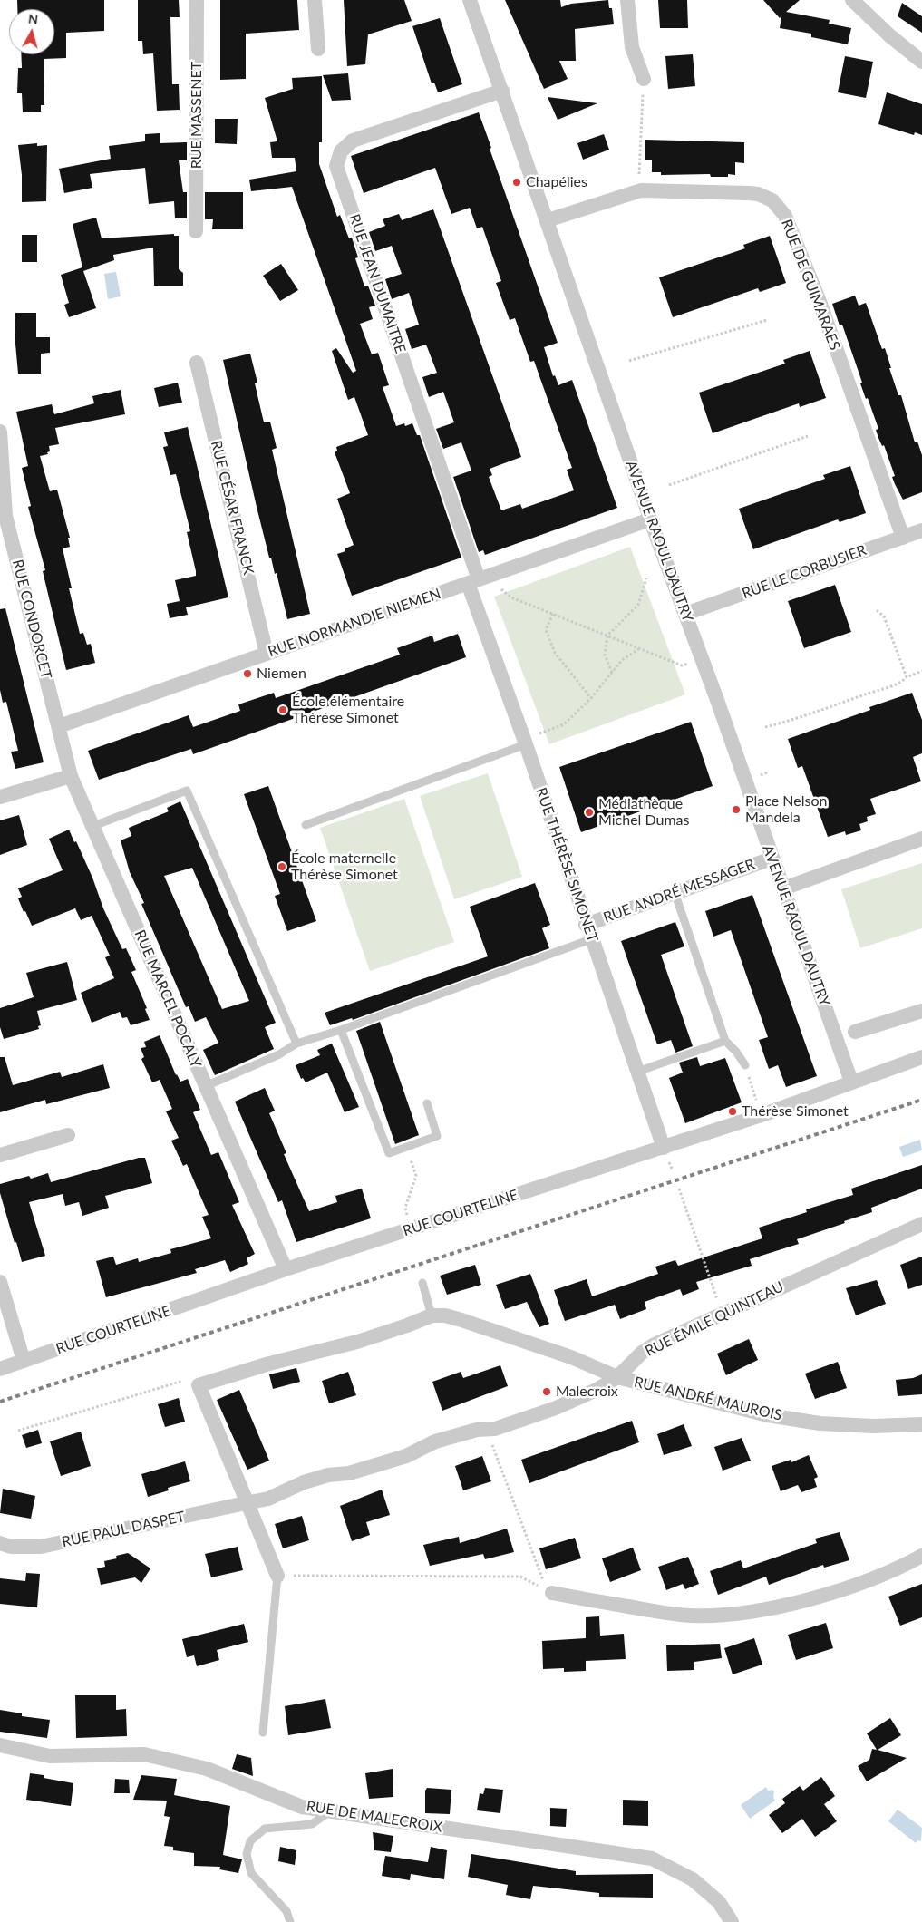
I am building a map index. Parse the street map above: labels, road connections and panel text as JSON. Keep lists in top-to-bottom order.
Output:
{
  "streets": {
    "street": [
      "RUE MASSENET",
      "RUE JEAN DUMAITRE",
      "RUE DE GUIMARAES",
      "RUE CÉSAR FRANCK",
      "AVENUE RAOUL DAUTRY",
      "RUE LE CORBUSIER",
      "RUE CONDORCET",
      "RUE NORMANDIE NIEMEN",
      "RUE THÉRÈSE SIMONET",
      "RUE ANDRÉ MESSAGER",
      "RUE MARCEL POCALY",
      "RUE COURTELINE",
      "RUE ÉMILE QUINTEAU",
      "RUE ANDRÉ MAUROIS",
      "RUE PAUL DASPET",
      "RUE DE MALECROIX"
    ]
  },
  "crossings": [
    ["RUE JEAN DUMAITRE", "AVENUE RAOUL DAUTRY"],
    ["RUE JEAN DUMAITRE", "RUE NORMANDIE NIEMEN"],
    ["RUE JEAN DUMAITRE", "RUE THÉRÈSE SIMONET"],
    ["RUE DE GUIMARAES", "AVENUE RAOUL DAUTRY"],
    ["RUE DE GUIMARAES", "RUE LE CORBUSIER"],
    ["RUE CÉSAR FRANCK", "RUE NORMANDIE NIEMEN"],
    ["AVENUE RAOUL DAUTRY", "RUE LE CORBUSIER"],
    ["AVENUE RAOUL DAUTRY", "RUE NORMANDIE NIEMEN"],
    ["AVENUE RAOUL DAUTRY", "RUE ANDRÉ MESSAGER"],
    ["AVENUE RAOUL DAUTRY", "RUE COURTELINE"],
    ["RUE CONDORCET", "RUE NORMANDIE NIEMEN"],
    ["RUE CONDORCET", "RUE MARCEL POCALY"],
    ["RUE NORMANDIE NIEMEN", "RUE THÉRÈSE SIMONET"],
    ["RUE NORMANDIE NIEMEN", "RUE MARCEL POCALY"],
    ["RUE THÉRÈSE SIMONET", "RUE ANDRÉ MESSAGER"],
    ["RUE THÉRÈSE SIMONET", "RUE COURTELINE"],
    ["RUE MARCEL POCALY", "RUE COURTELINE"],
    ["RUE ÉMILE QUINTEAU", "RUE ANDRÉ MAUROIS"],
    ["RUE ANDRÉ MAUROIS", "RUE PAUL DASPET"]
  ],
  "places": [
    "Chapélies",
    "Niemen",
    "École élémentaire Thérèse Simonet",
    "Place Nelson Mandela",
    "Médiathèque Michel Dumas",
    "École maternelle Thérèse Simonet",
    "Thérèse Simonet",
    "Malecroix"
  ],
  "north": "top"
}
